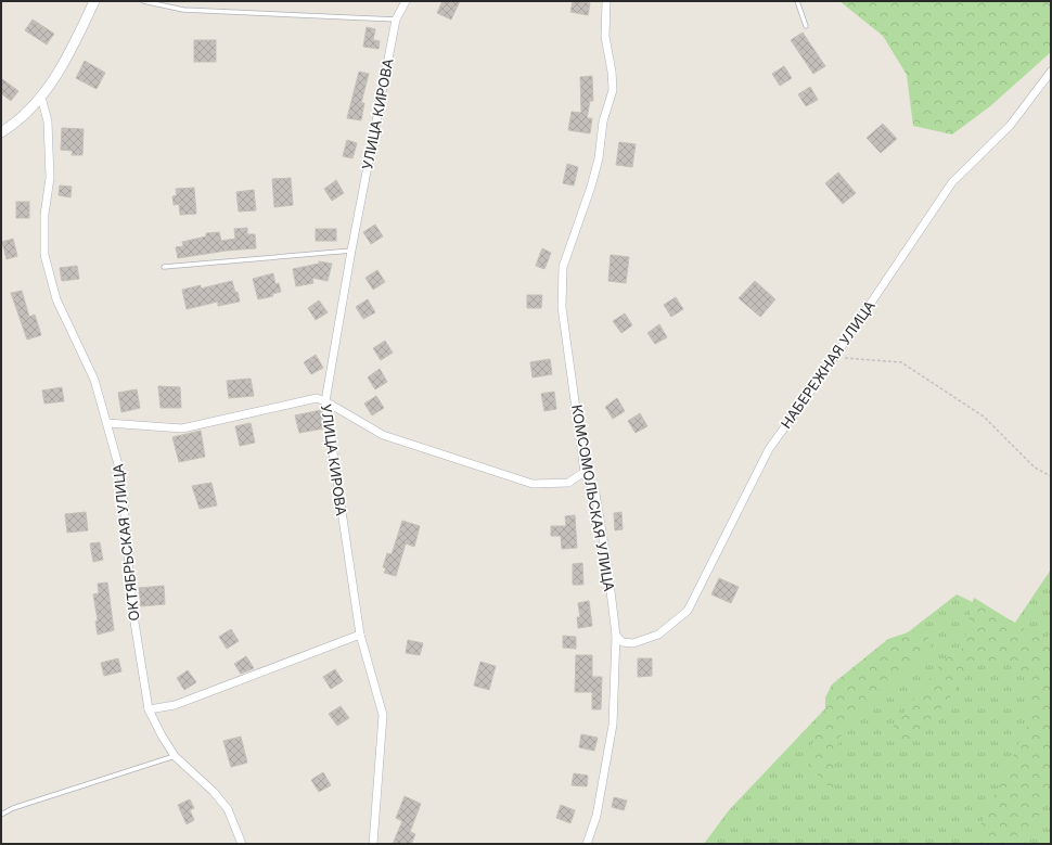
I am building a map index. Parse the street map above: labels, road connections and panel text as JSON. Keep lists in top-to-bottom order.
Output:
{
  "streets": {
    "street": [
      "УЛИЦА КИРОВА",
      "НАБЕРЕЖНАЯ УЛИЦА",
      "КОМСОМОЛЬСКАЯ УЛИЦА",
      "ОКТЯБРЬСКАЯ УЛИЦА"
    ]
  },
  "crossings": [
    ["НАБЕРЕЖНАЯ УЛИЦА", "КОМСОМОЛЬСКАЯ УЛИЦА"]
  ]
}
